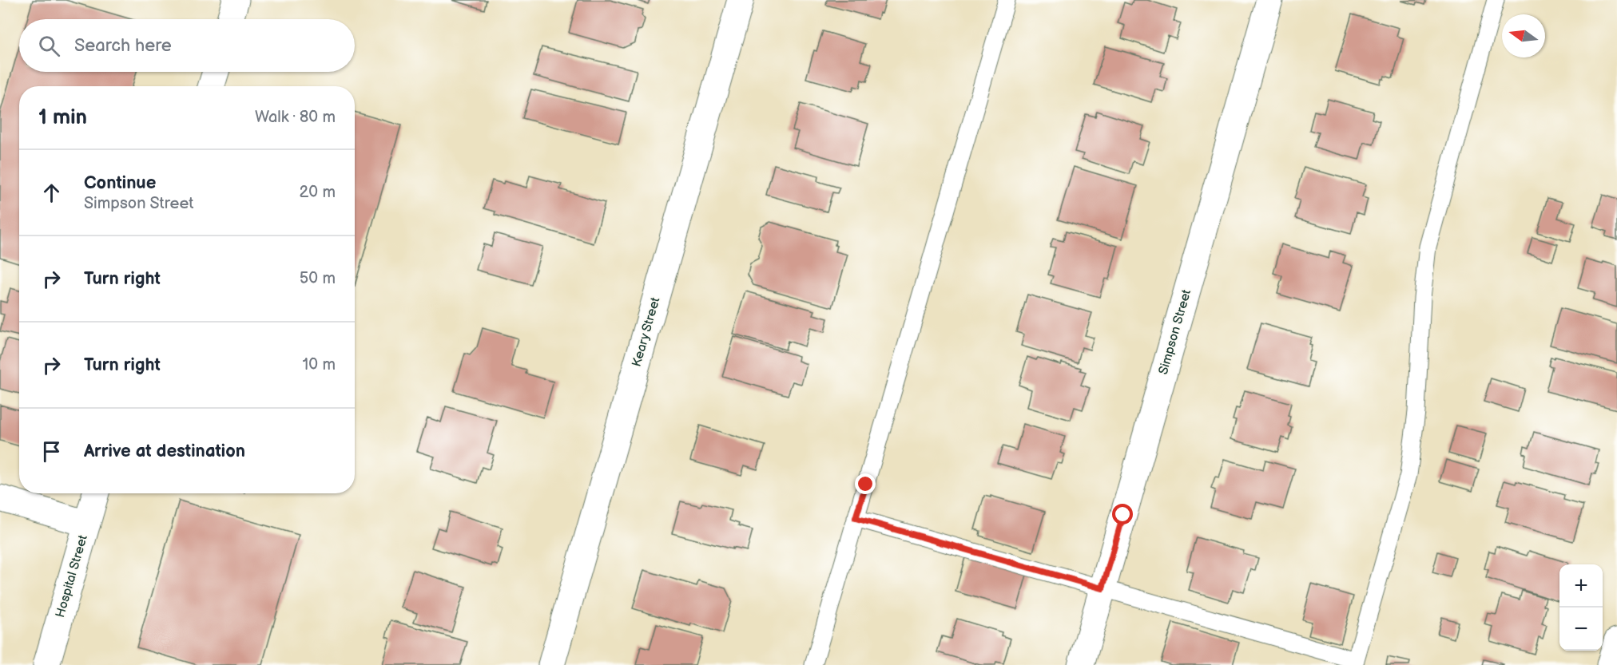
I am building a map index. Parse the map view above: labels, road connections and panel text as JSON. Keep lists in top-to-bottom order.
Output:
{
  "streets": {
    "street": ["Keary Street", "Simpson Street", "Hospital Street"]
  },
  "north": "left",
  "page": {
    "search": "Search here",
    "heading": ["1 min", "Walk · 80 m"],
    "list": [
      ["Continue", "Simpson Street", "20 m"],
      ["Turn right", "50 m"],
      ["Turn right", "10 m"],
      "Arrive at destination"
    ],
    "map_buttons": ["+", "−"]
  }
}
